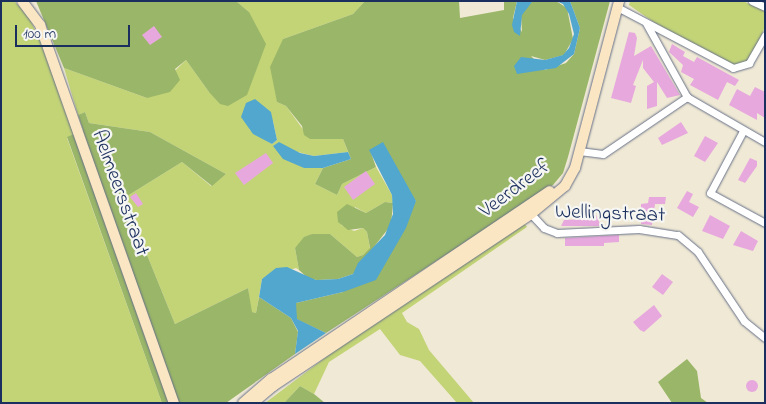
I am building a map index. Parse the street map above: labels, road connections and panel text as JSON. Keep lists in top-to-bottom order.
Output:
{
  "streets": {
    "main road": ["Veerdreef", "Aelmeersstraat"],
    "street": ["Wellingstraat"]
  },
  "crossings": [
    ["Veerdreef", "Wellingstraat"]
  ],
  "scale_bar": "100 m"
}
